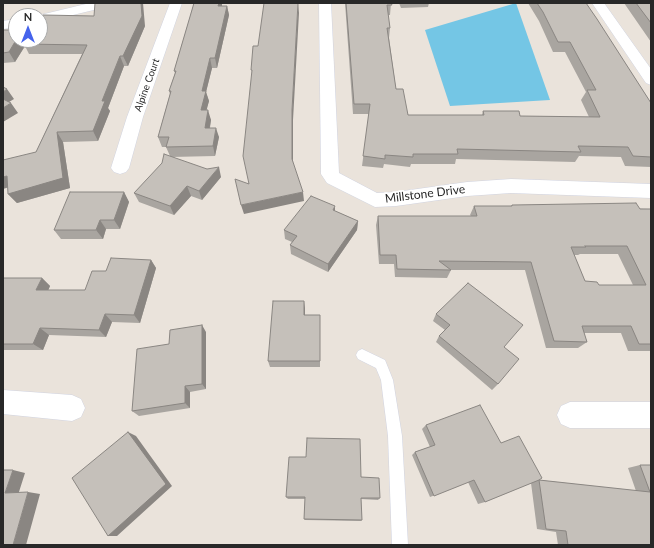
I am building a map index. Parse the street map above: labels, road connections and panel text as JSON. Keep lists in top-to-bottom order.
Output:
{
  "streets": {
    "street": ["Alpine Court", "Millstone Drive"]
  },
  "north": "top"
}
